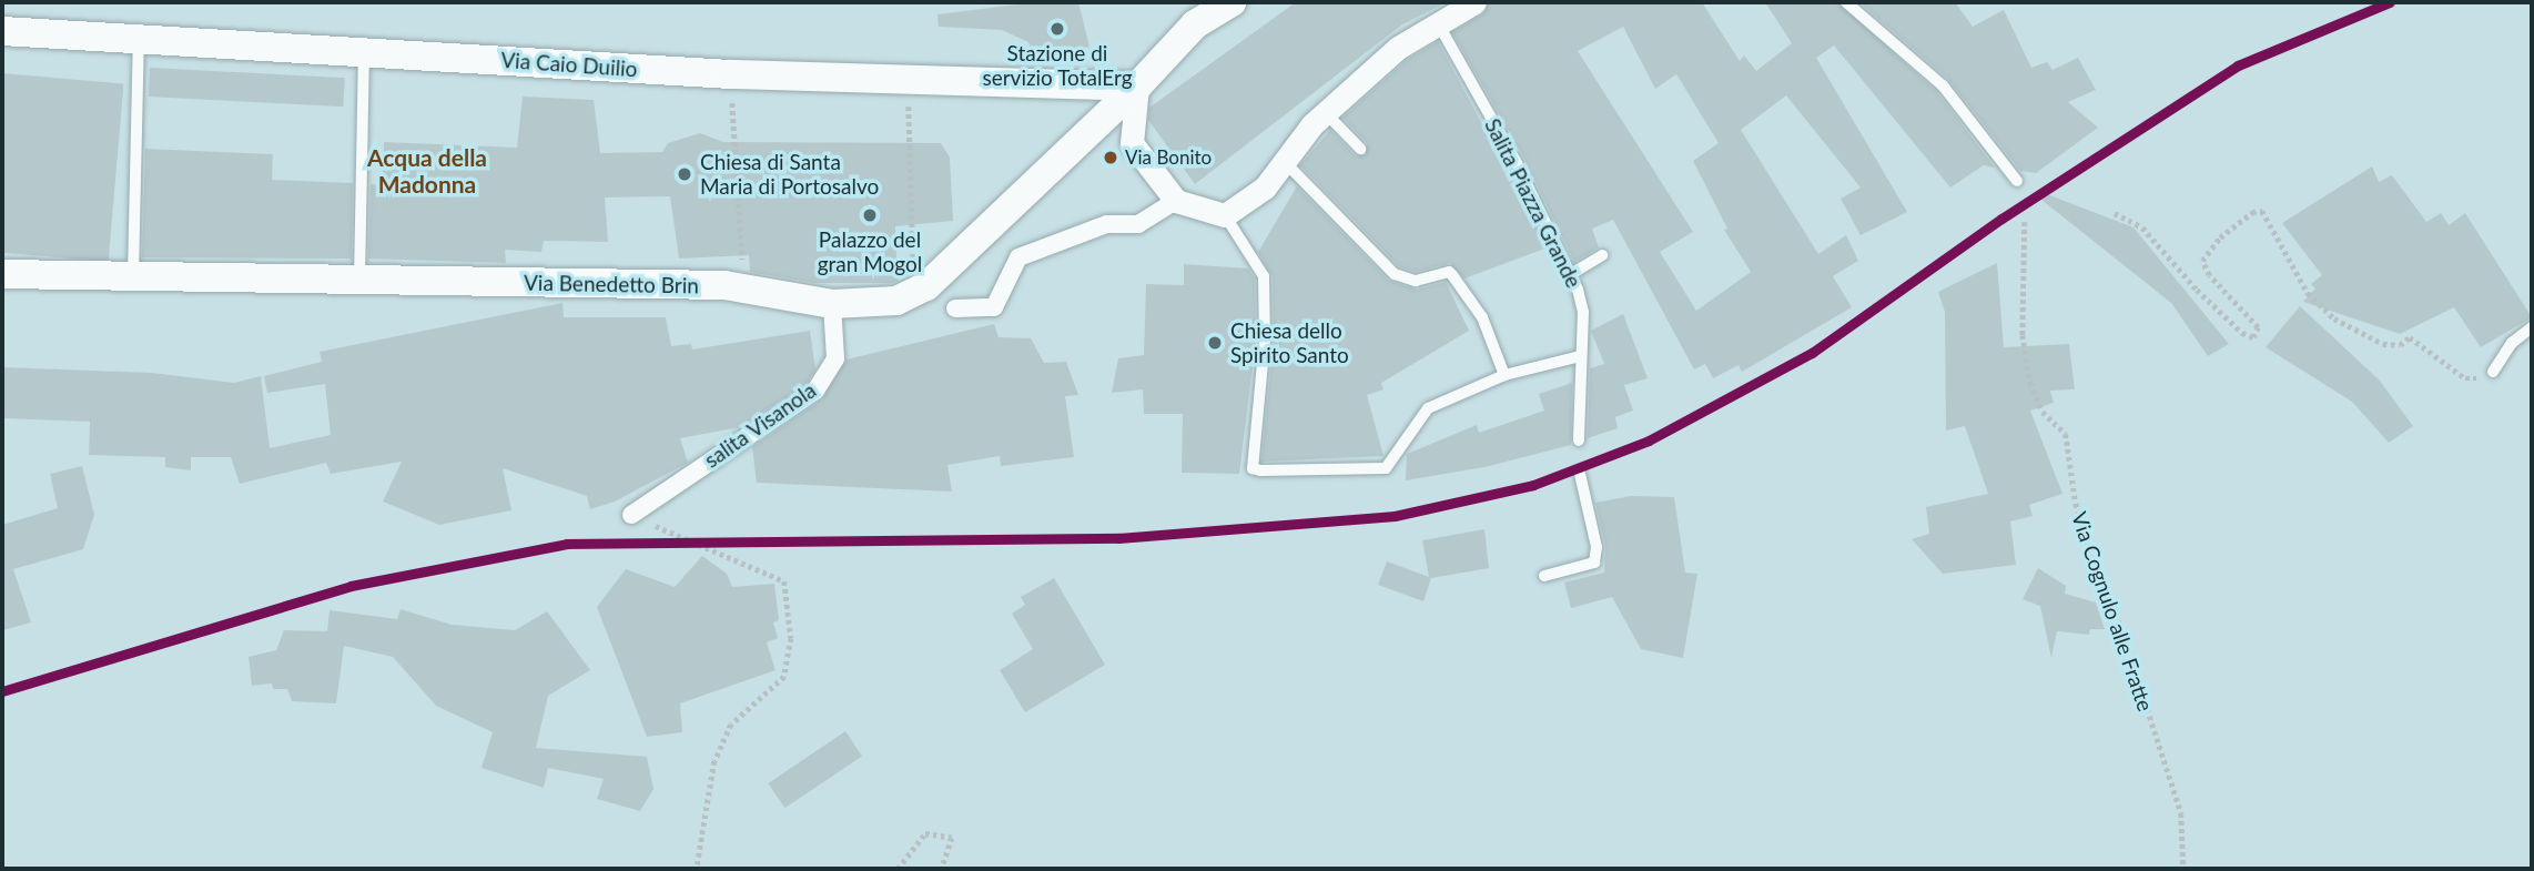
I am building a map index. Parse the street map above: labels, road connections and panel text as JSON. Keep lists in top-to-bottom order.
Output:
{
  "streets": {
    "street": ["Via Caio Duilio", "Via Benedetto Brin", "salita Visanola"],
    "lane": ["Salita Piazza Grande"],
    "path": ["Via Cognulo alle Fratte"]
  },
  "crossings": [
    ["Via Caio Duilio", "Via Benedetto Brin"],
    ["Via Benedetto Brin", "salita Visanola"]
  ],
  "districts": ["Acqua della Madonna"],
  "places": [
    "Stazione di servizio TotalErg",
    "Via Bonito",
    "Chiesa di Santa Maria di Portosalvo",
    "Palazzo del gran Mogol",
    "Chiesa dello Spirito Santo"
  ]
}
